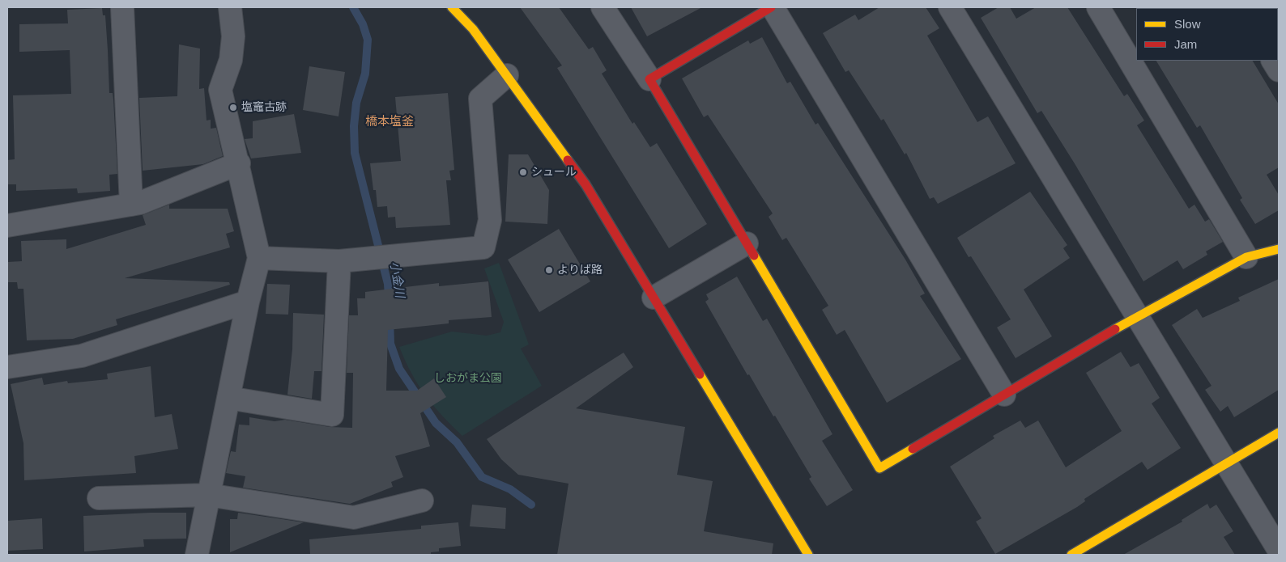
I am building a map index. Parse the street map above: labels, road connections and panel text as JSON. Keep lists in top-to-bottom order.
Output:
{
  "districts": ["橋本塩釜"],
  "water": ["小金川"],
  "parks": ["しおがま公園"],
  "places": ["塩竈古跡", "シュール", "よりば路"],
  "legend": ["Slow", "Jam"]
}
